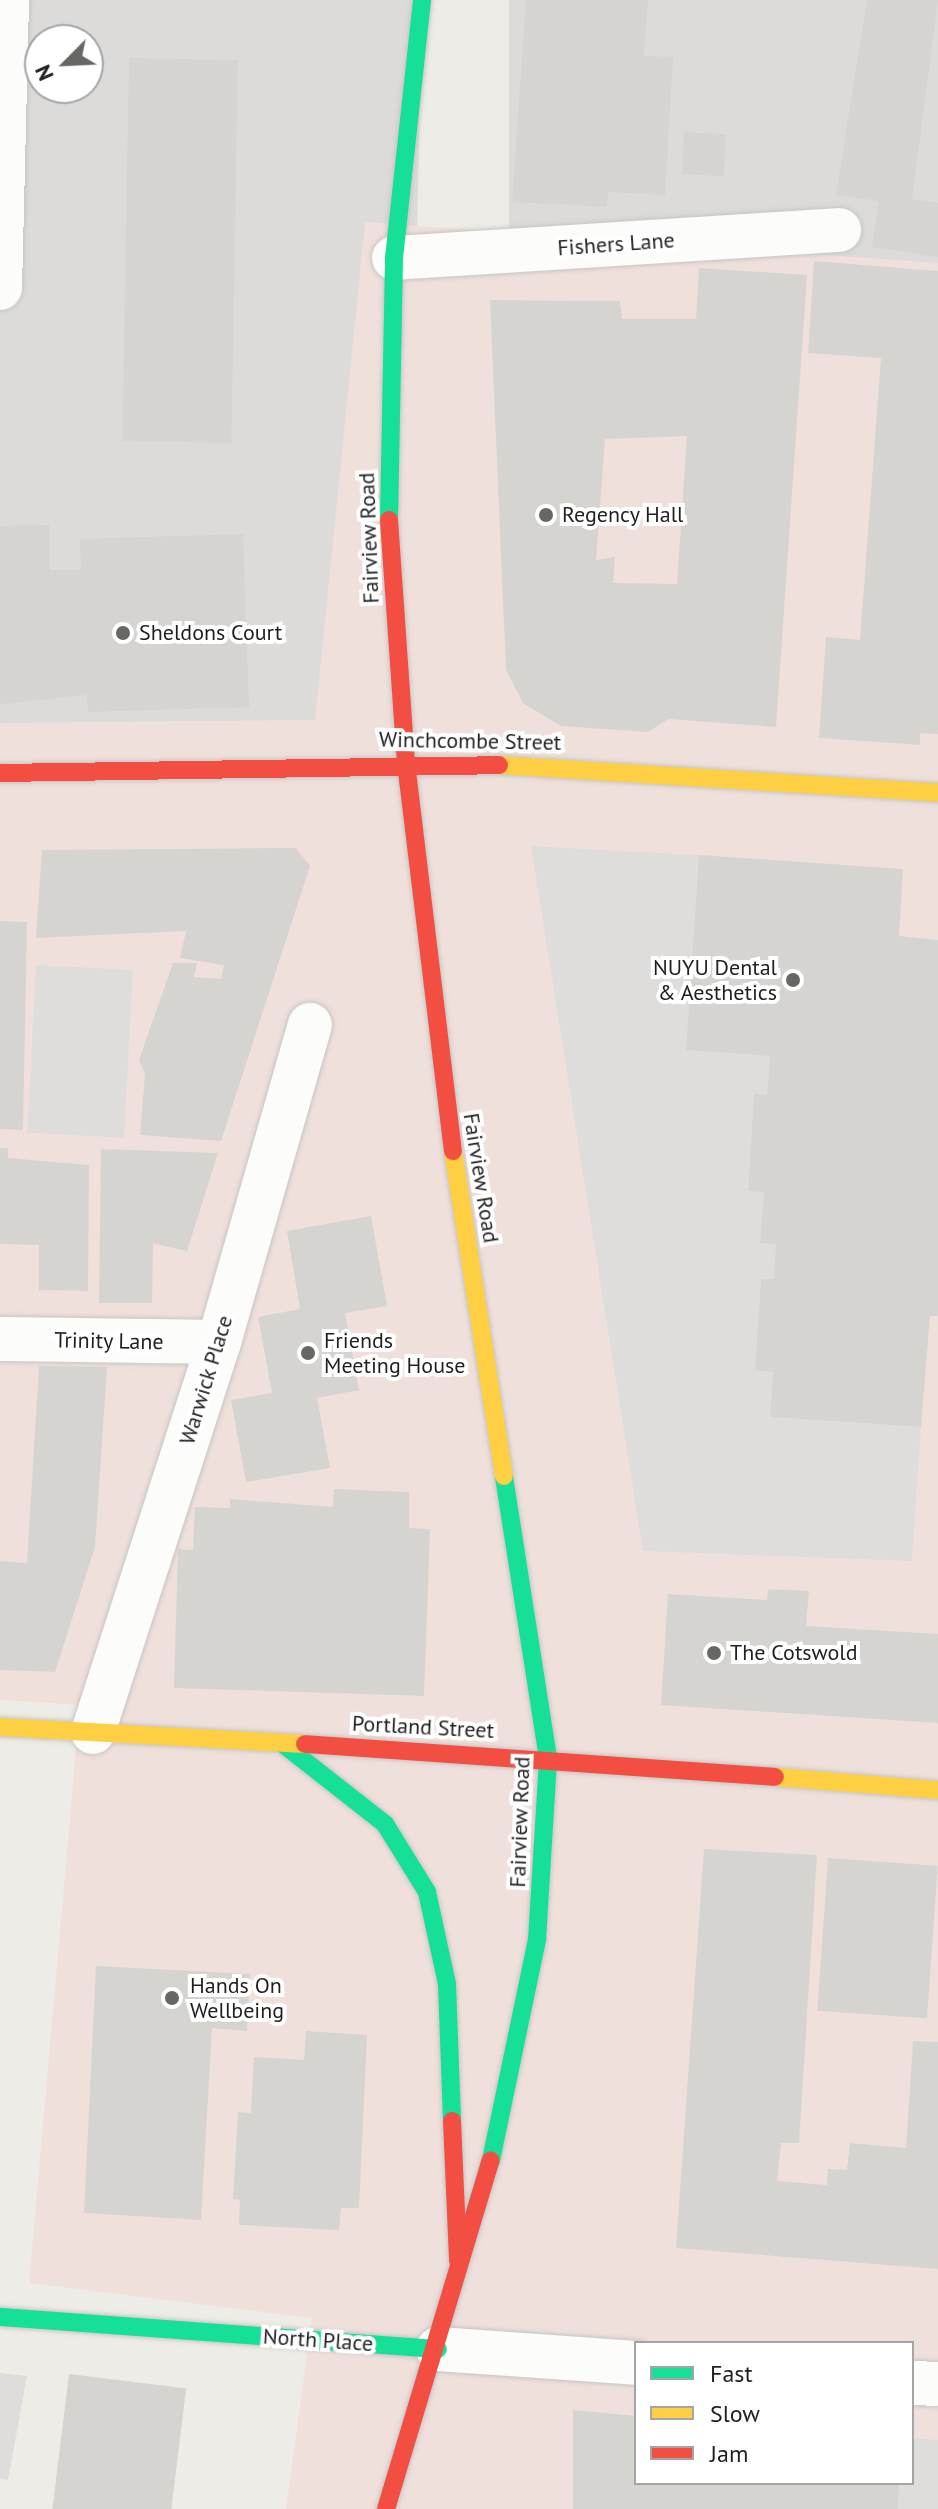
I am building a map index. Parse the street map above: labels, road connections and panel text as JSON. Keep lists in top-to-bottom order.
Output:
{
  "streets": {
    "main road": [
      "Fairview Road",
      "Winchcombe Street",
      "Portland Street",
      "North Place"
    ],
    "street": ["Fishers Lane", "Trinity Lane", "Warwick Place"]
  },
  "crossings": [
    ["Fishers Lane", "Fairview Road"],
    ["Fairview Road", "Winchcombe Street"],
    ["Fairview Road", "Portland Street"],
    ["Fairview Road", "North Place"],
    ["Trinity Lane", "Warwick Place"],
    ["Warwick Place", "Portland Street"]
  ],
  "places": [
    "Regency Hall",
    "Sheldons Court",
    "NUYU Dental & Aesthetics",
    "Friends Meeting House",
    "The Cotswold",
    "Hands On Wellbeing"
  ],
  "legend": ["Fast", "Slow", "Jam"],
  "north": "bottom left"
}
